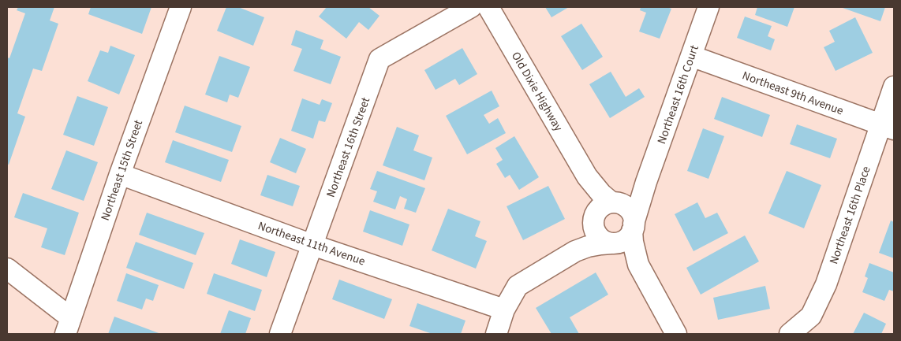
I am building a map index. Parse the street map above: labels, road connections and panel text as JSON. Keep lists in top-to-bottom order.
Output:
{
  "streets": {
    "street": [
      "Old Dixie Highway",
      "Northeast 9th Avenue",
      "Northeast 16th Court",
      "Northeast 16th Street",
      "Northeast 15th Street",
      "Northeast 16th Place",
      "Northeast 11th Avenue"
    ]
  },
  "crossings": [
    ["Old Dixie Highway", "Northeast 16th Court"],
    ["Northeast 9th Avenue", "Northeast 16th Court"],
    ["Northeast 9th Avenue", "Northeast 16th Place"],
    ["Northeast 16th Court", "Northeast 11th Avenue"],
    ["Northeast 16th Street", "Northeast 11th Avenue"],
    ["Northeast 15th Street", "Northeast 11th Avenue"]
  ]
}
